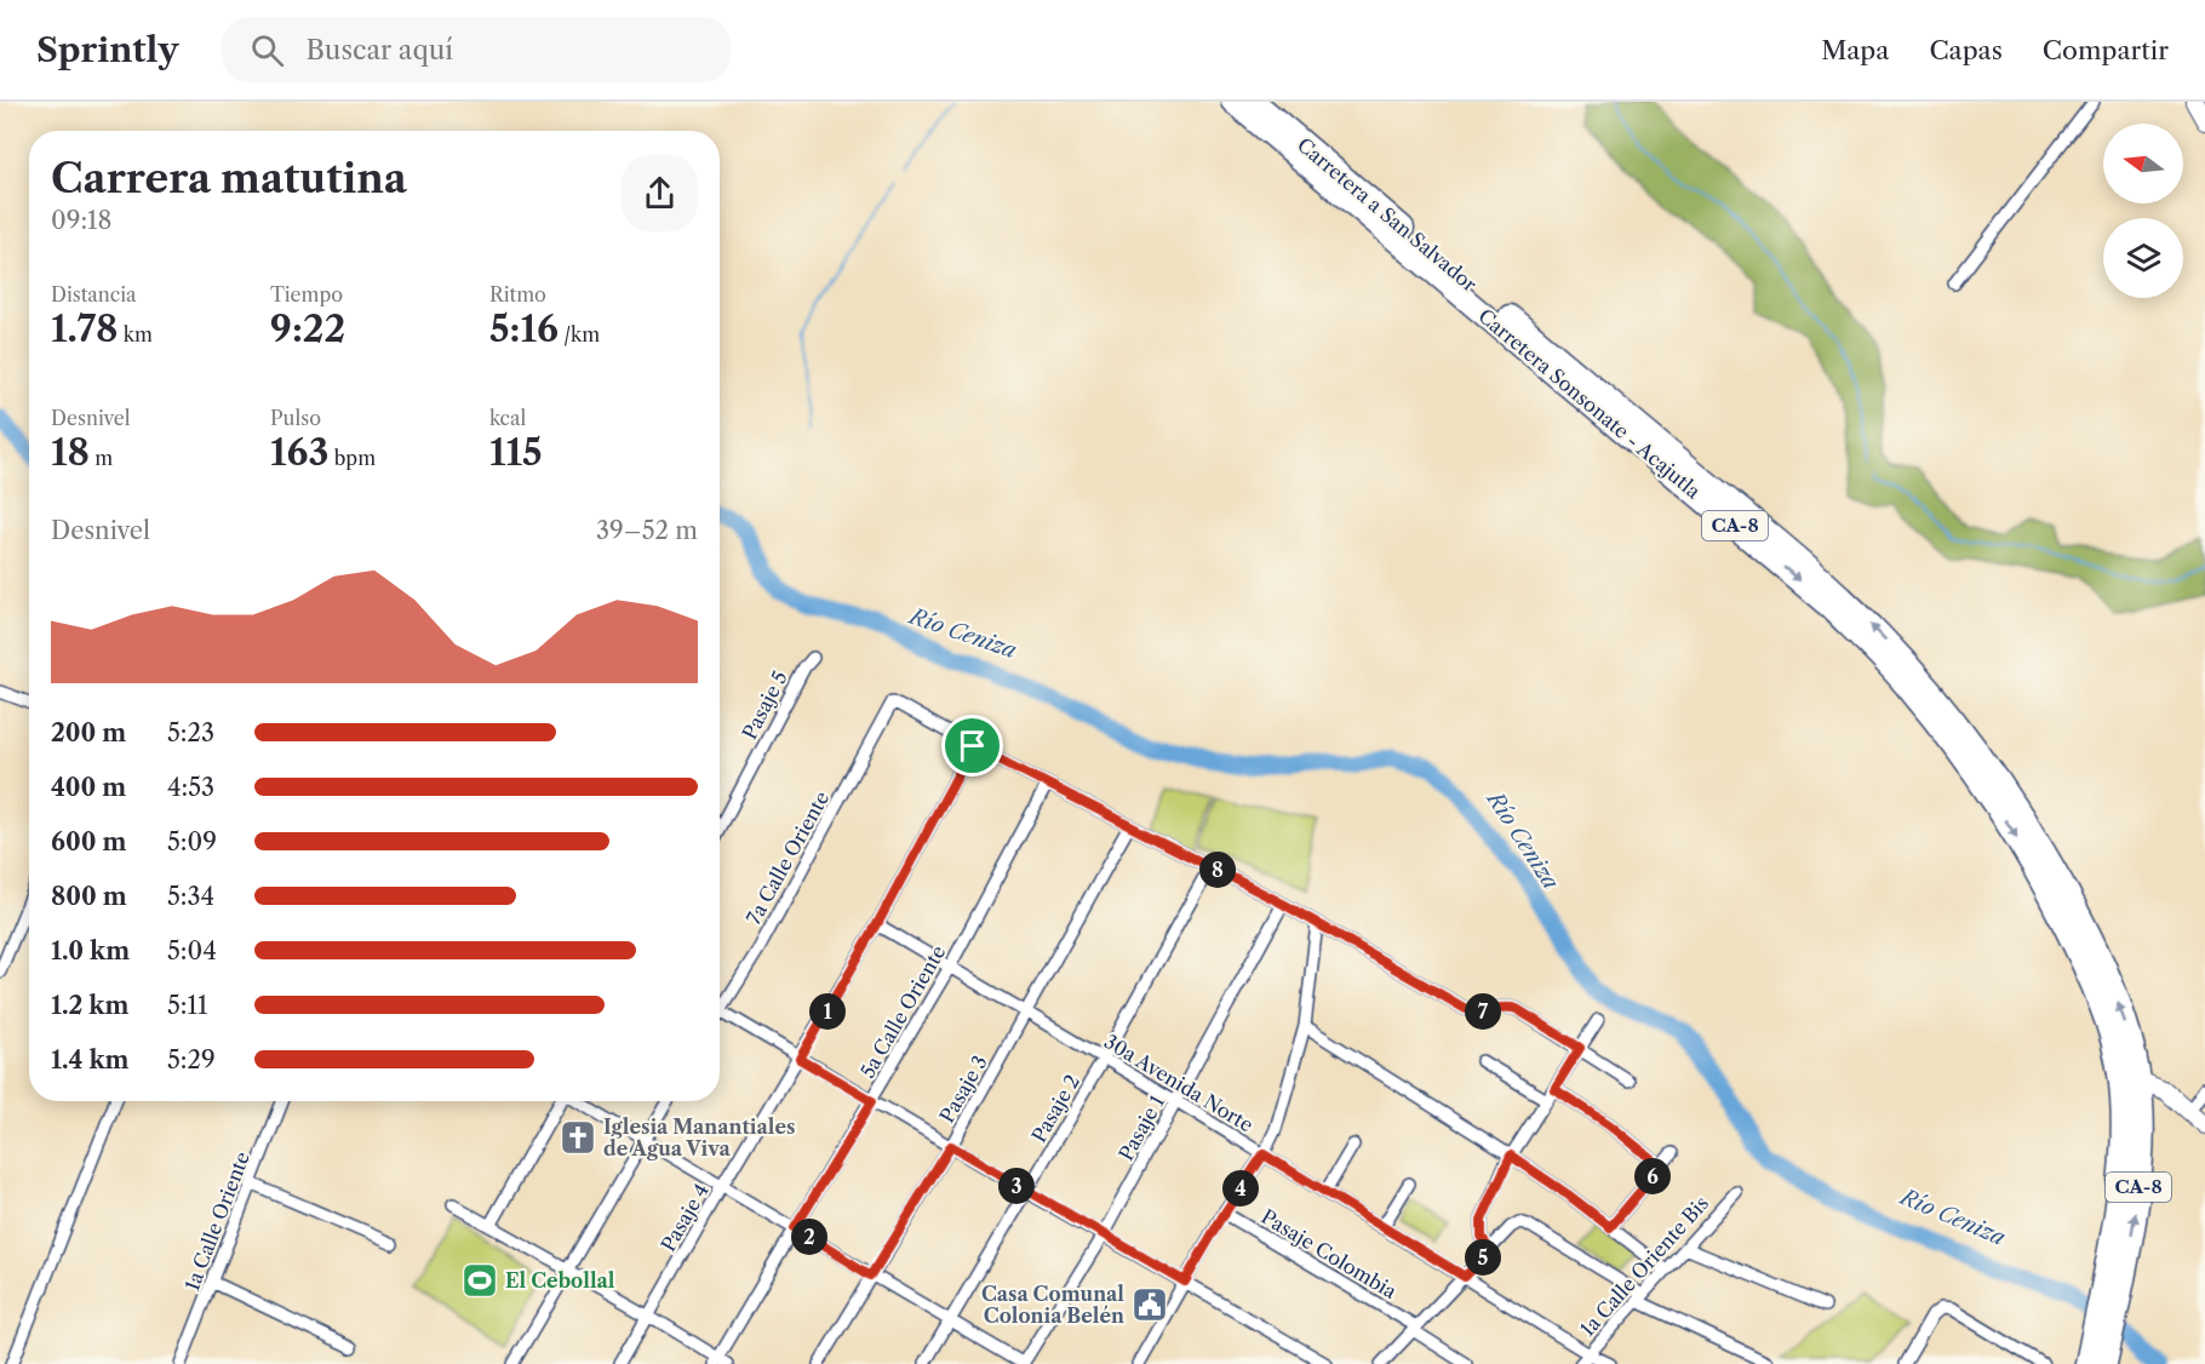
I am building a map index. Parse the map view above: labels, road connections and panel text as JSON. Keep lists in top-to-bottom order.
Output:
{
  "streets": {
    "highway": ["Carretera a San Salvador", "Carretera Sonsonate - Acajutla", "CA-8"],
    "street": [
      "Pasaje 5",
      "7a Calle Oriente",
      "5a Calle Oriente",
      "30a Avenida Norte",
      "Pasaje 3",
      "Pasaje 2",
      "Pasaje 1",
      "Pasaje 4",
      "1a Calle Oriente",
      "Pasaje Colombia",
      "1a Calle Oriente Bis"
    ]
  },
  "crossings": [
    ["Carretera a San Salvador", "Carretera Sonsonate - Acajutla"],
    ["7a Calle Oriente", "Pasaje 4"],
    ["5a Calle Oriente", "30a Avenida Norte"],
    ["30a Avenida Norte", "Pasaje 3"],
    ["30a Avenida Norte", "Pasaje 2"],
    ["30a Avenida Norte", "Pasaje 1"],
    ["30a Avenida Norte", "Pasaje 4"],
    ["30a Avenida Norte", "1a Calle Oriente Bis"]
  ],
  "one_way": ["Carretera a San Salvador"],
  "water": ["Río Ceniza"],
  "places": {
    "church": ["Iglesia Manantiales de Agua Viva"],
    "sports": ["El Cebollal"],
    "public building": ["Casa Comunal Colonia Belén"]
  },
  "north": "left",
  "page": {
    "header": "Sprintly",
    "search": "Buscar aquí",
    "nav": ["Mapa", "Capas", "Compartir"],
    "heading": ["Carrera matutina", "09:18"],
    "stats": [
      ["Distancia", "1.78 km"],
      ["Tiempo", "9:22"],
      ["Ritmo", "5:16 /km"],
      ["Desnivel", "18 m"],
      ["Pulso", "163 bpm"],
      ["kcal", "115"]
    ],
    "chart": ["Desnivel", "39–52 m"],
    "list": [
      {
        "name": "200 m",
        "note": "5:23"
      },
      {
        "name": "400 m",
        "note": "4:53"
      },
      {
        "name": "600 m",
        "note": "5:09"
      },
      {
        "name": "800 m",
        "note": "5:34"
      },
      {
        "name": "1.0 km",
        "note": "5:04"
      },
      {
        "name": "1.2 km",
        "note": "5:11"
      },
      {
        "name": "1.4 km",
        "note": "5:29"
      }
    ],
    "pins": [
      "8",
      "1",
      "7",
      "6",
      "3",
      "4",
      "2",
      "5"
    ]
  }
}
